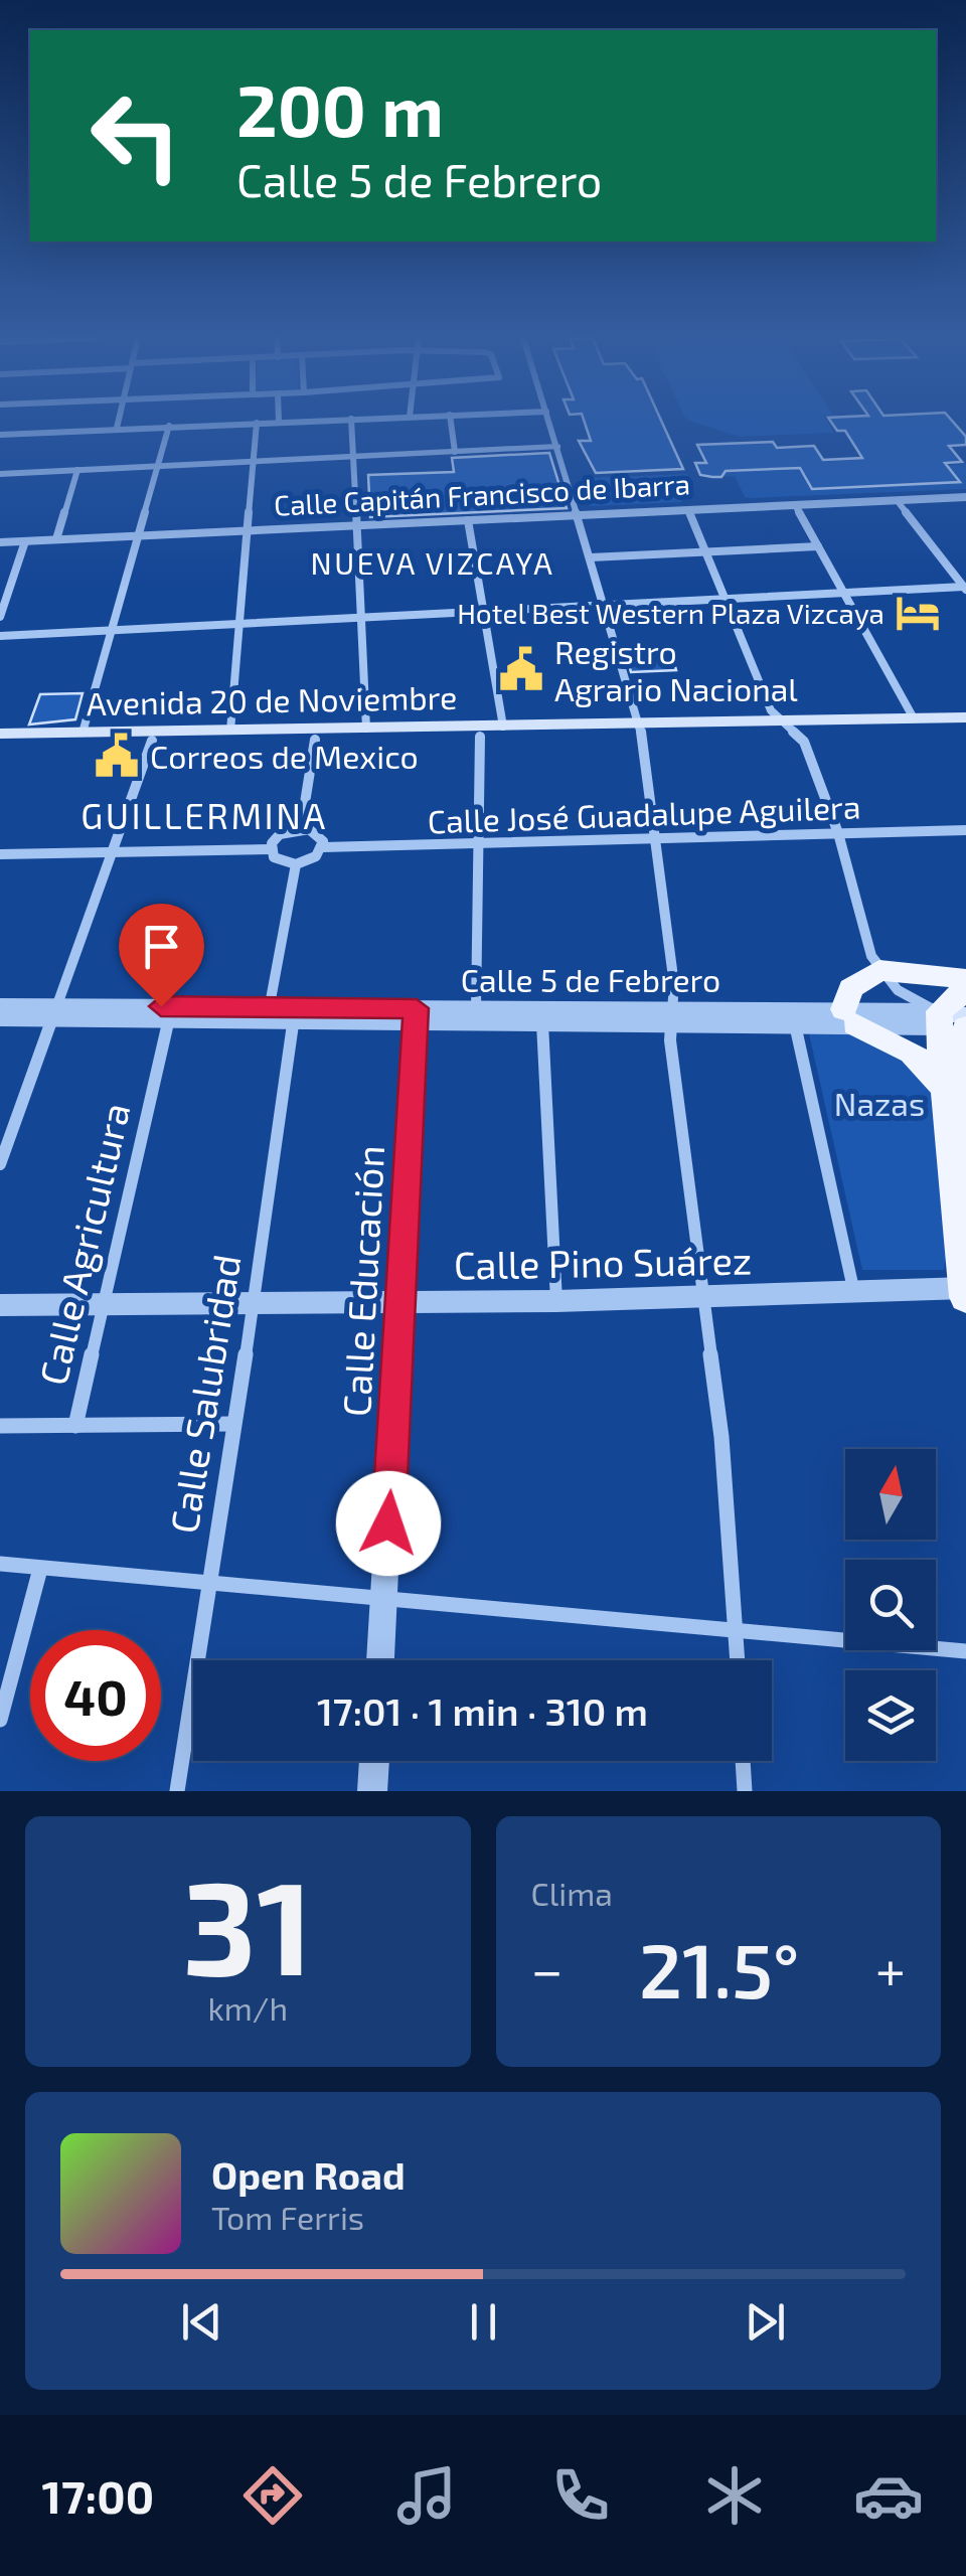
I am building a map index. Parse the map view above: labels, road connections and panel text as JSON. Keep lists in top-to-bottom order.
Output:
{
  "streets": {
    "main road": ["Avenida 20 de Noviembre"],
    "street": [
      "Calle Capitán Francisco de Ibarra",
      "Calle José Guadalupe Aguilera",
      "Calle 5 de Febrero",
      "Calle Agricultura",
      "Calle Pino Suárez",
      "Calle Educación",
      "Calle Salubridad"
    ]
  },
  "crossings": [
    ["Calle 5 de Febrero", "Calle Agricultura"],
    ["Calle 5 de Febrero", "Calle Educación"],
    ["Calle 5 de Febrero", "Calle Salubridad"],
    ["Calle Agricultura", "Calle Pino Suárez"],
    ["Calle Pino Suárez", "Calle Educación"],
    ["Calle Pino Suárez", "Calle Salubridad"]
  ],
  "districts": ["NUEVA VIZCAYA", "GUILLERMINA"],
  "parks": ["Nazas"],
  "places": {
    "hotel": ["Hotel Best Western Plaza Vizcaya"],
    "public building": ["Registro Agrario Nacional", "Correos de Mexico"]
  },
  "north": "top",
  "page": {
    "turn": ["200 m", "Calle 5 de Febrero"],
    "limit": "40",
    "trip": "17:01 · 1 min · 310 m",
    "tile": [
      ["31", "km/h"],
      "Clima"
    ],
    "heat": ["−", "21.5°", "+"],
    "song": ["Open Road", "Tom Ferris"],
    "tabs": "17:00"
  }
}
